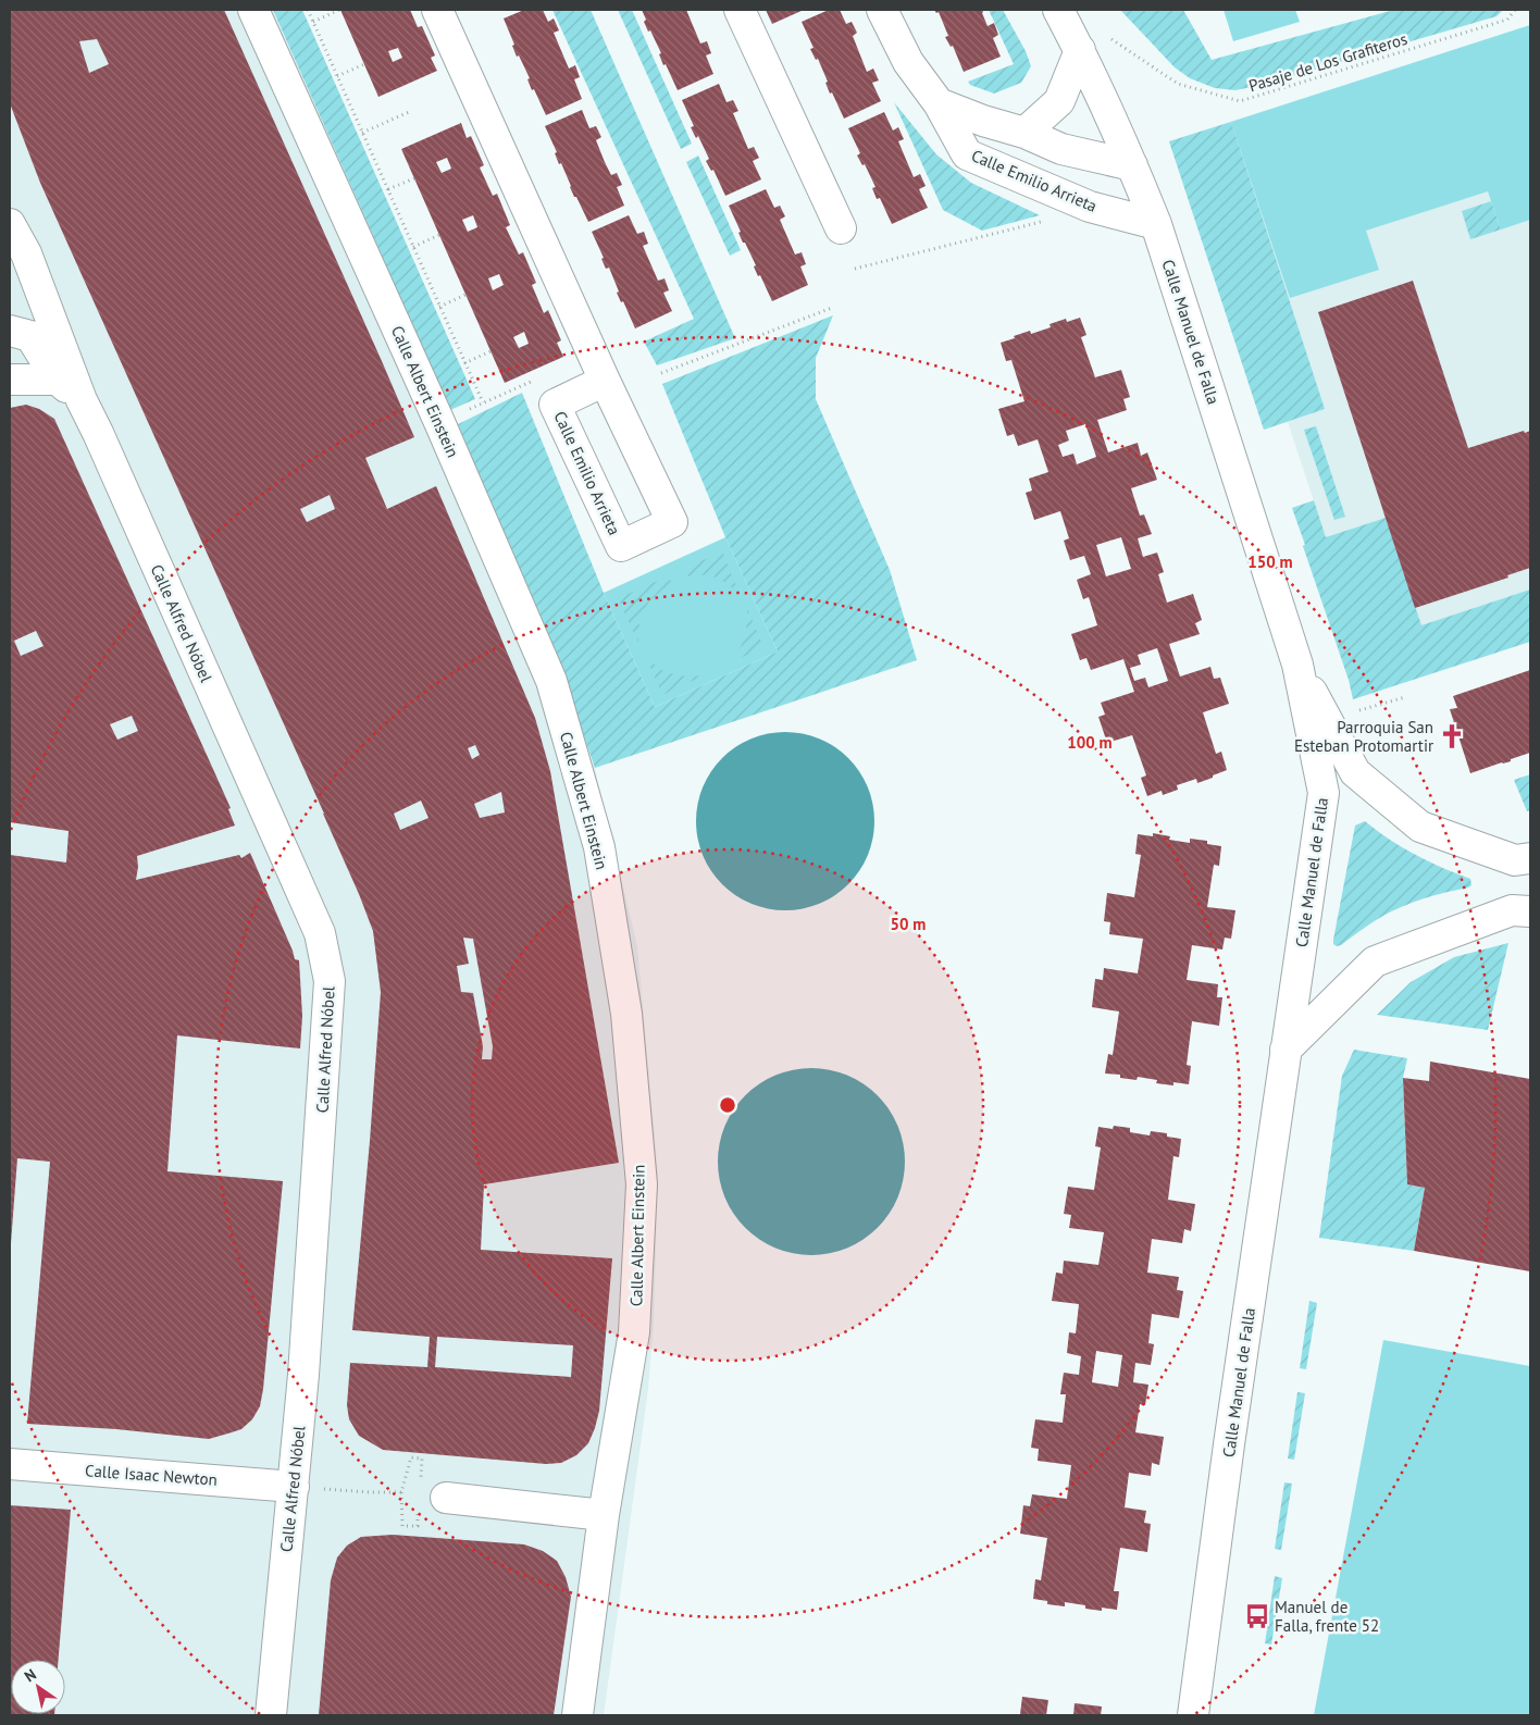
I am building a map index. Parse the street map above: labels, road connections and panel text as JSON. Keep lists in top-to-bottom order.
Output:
{
  "streets": {
    "street": [
      "Calle Emilio Arrieta",
      "Calle Manuel de Falla",
      "Calle Albert Einstein",
      "Calle Alfred Nóbel",
      "Calle Isaac Newton"
    ],
    "path": ["Pasaje de Los Grafiteros"]
  },
  "crossings": [
    ["Calle Emilio Arrieta", "Calle Manuel de Falla"],
    ["Calle Alfred Nóbel", "Calle Isaac Newton"]
  ],
  "places": {
    "church": ["Parroquia San Esteban Protomartir"],
    "bus stop": ["Manuel de Falla, frente 52"]
  },
  "north": "top left",
  "rings": ["150 m", "100 m", "50 m"]
}
